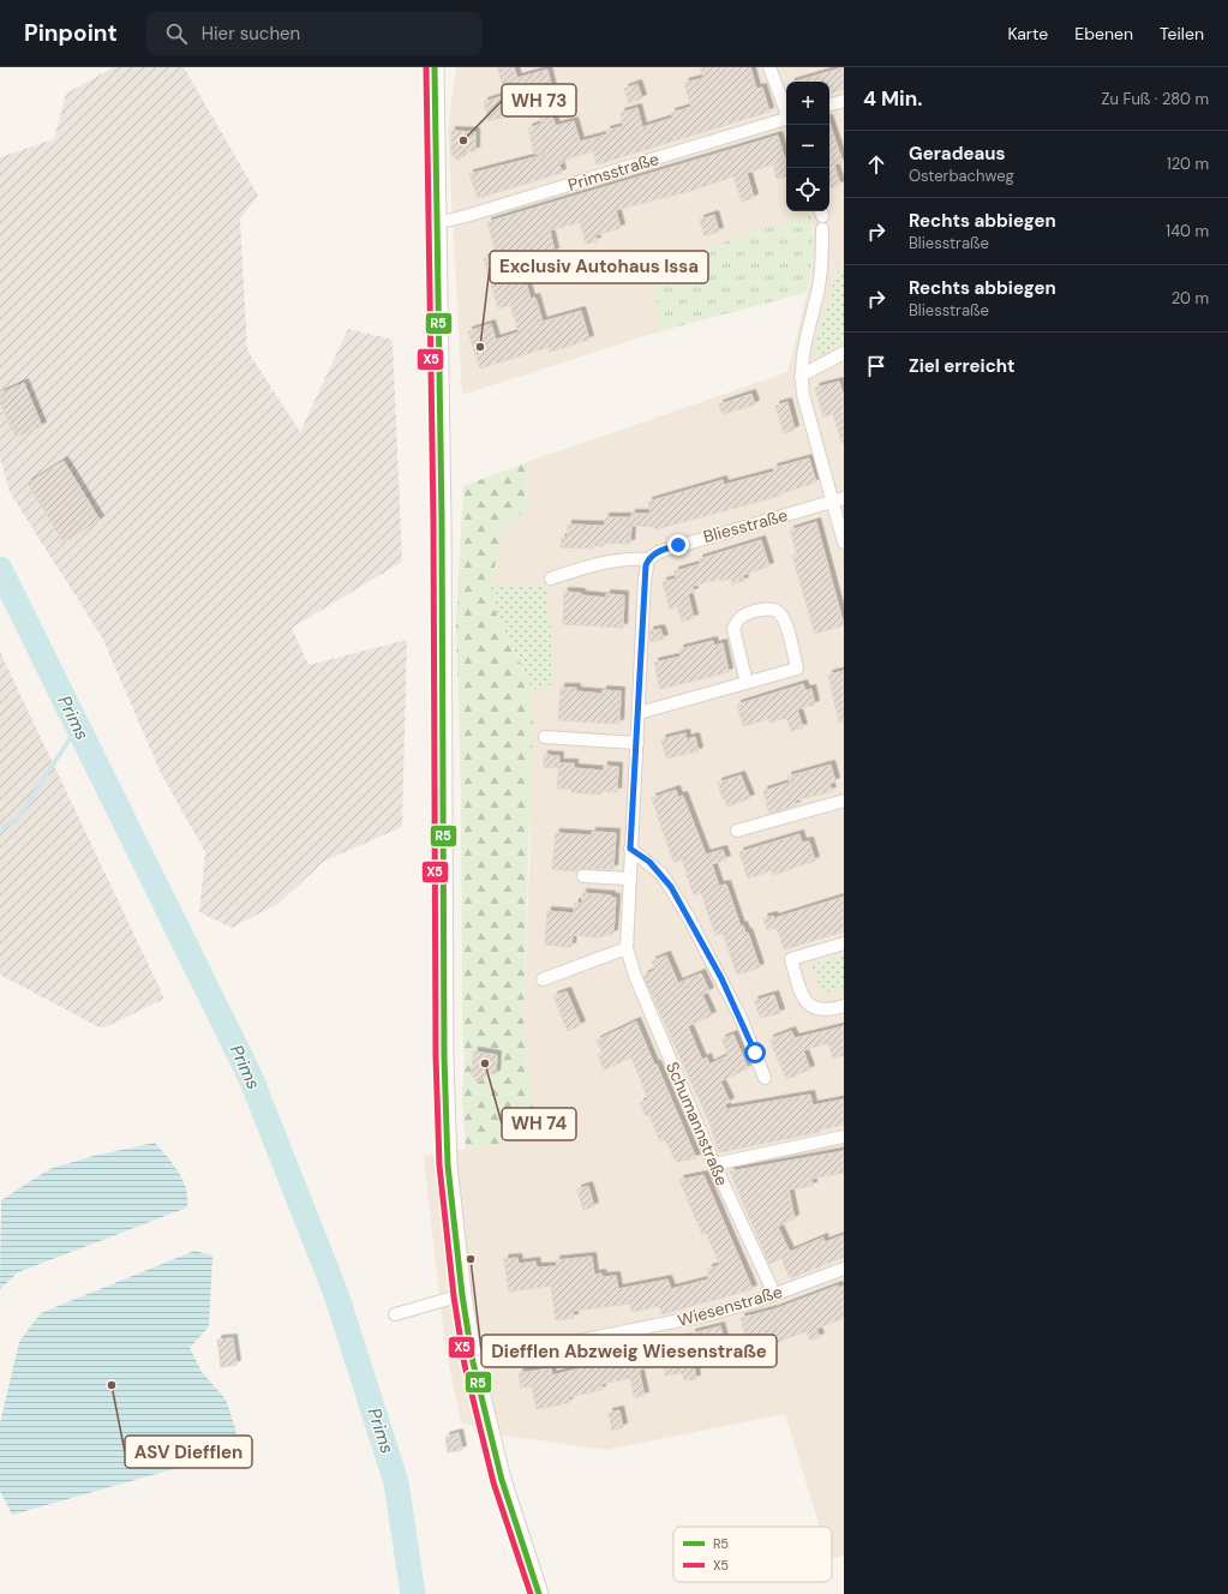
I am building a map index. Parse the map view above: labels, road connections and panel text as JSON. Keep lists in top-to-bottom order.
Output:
{
  "streets": {
    "street": [
      "Primsstraße",
      "Bliesstraße",
      "Schumannstraße",
      "Wiesenstraße"
    ]
  },
  "crossings": [
    ["Schumannstraße", "Wiesenstraße"]
  ],
  "water": ["Prims"],
  "places": [
    "WH 73",
    "Exclusiv Autohaus Issa",
    "WH 74",
    "Diefflen Abzweig Wiesenstraße",
    "ASV Diefflen"
  ],
  "lines": ["transit line R5", "transit line X5"],
  "legend": ["R5", "X5"],
  "page": {
    "header": "Pinpoint",
    "search": "Hier suchen",
    "nav": ["Karte", "Ebenen", "Teilen"],
    "heading": ["4 Min.", "Zu Fuß · 280 m"],
    "map_buttons": ["+", "−"],
    "list": [
      ["Geradeaus", "Osterbachweg", "120 m"],
      ["Rechts abbiegen", "Bliesstraße", "140 m"],
      ["Rechts abbiegen", "Bliesstraße", "20 m"],
      "Ziel erreicht"
    ]
  }
}
